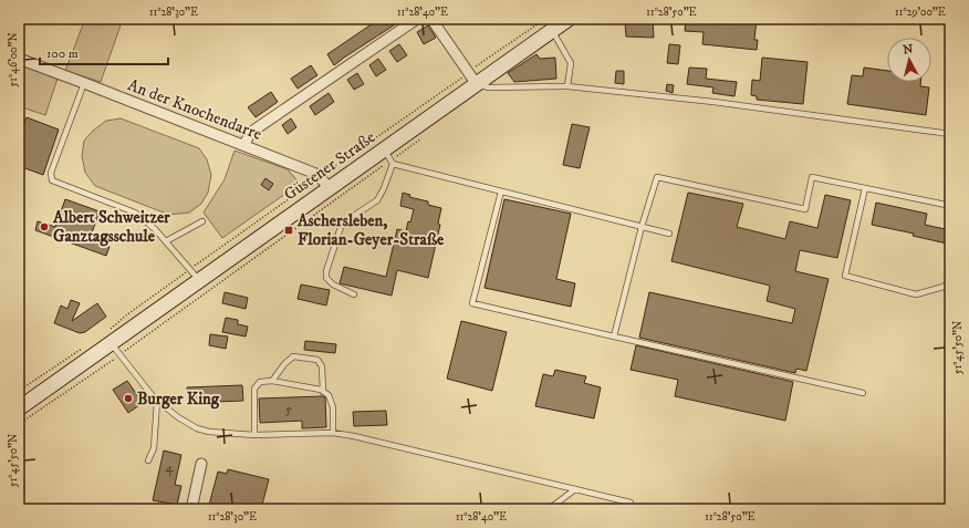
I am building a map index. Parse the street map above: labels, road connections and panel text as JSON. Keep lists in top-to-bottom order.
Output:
{
  "streets": {
    "main road": ["Güstener Straße"],
    "street": ["An der Knochendarre"]
  },
  "crossings": [
    ["An der Knochendarre", "Güstener Straße"]
  ],
  "places": {
    "other": ["Albert Schweitzer Ganztagsschule", "Burger King"],
    "transit": ["Aschersleben, Florian-Geyer-Straße"]
  },
  "house_numbers": ["5", "4"],
  "scale_bar": "100 m",
  "north": "top",
  "coordinates": [
    "11°28'30\"E",
    "11°28'40\"E",
    "11°28'50\"E",
    "11°29'00\"E",
    "51°46'00\"N",
    "51°45'50\"N"
  ]
}
